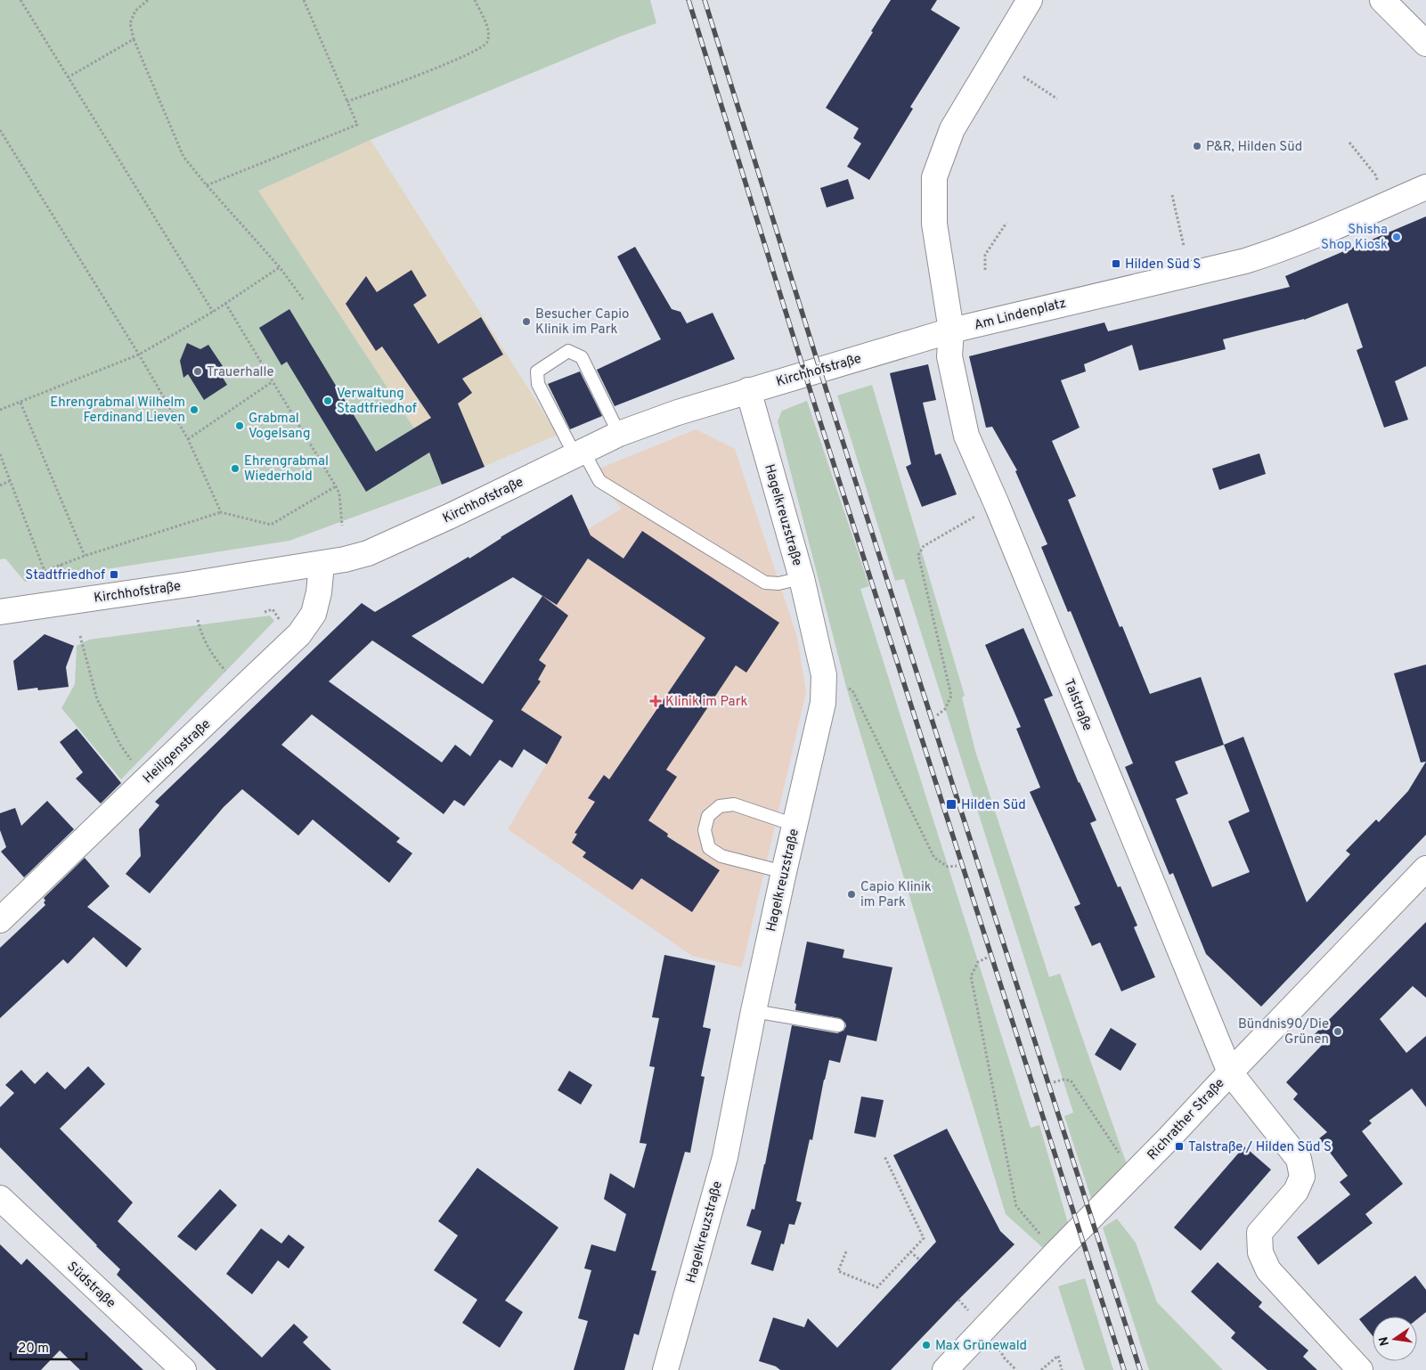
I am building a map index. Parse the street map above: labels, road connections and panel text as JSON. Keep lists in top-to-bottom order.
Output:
{
  "streets": {
    "street": [
      "Am Lindenplatz",
      "Kirchhofstraße",
      "Hagelkreuzstraße",
      "Talstraße",
      "Heiligenstraße",
      "Richrather Straße",
      "Südstraße"
    ]
  },
  "crossings": [
    ["Am Lindenplatz", "Kirchhofstraße"],
    ["Am Lindenplatz", "Talstraße"],
    ["Kirchhofstraße", "Hagelkreuzstraße"],
    ["Kirchhofstraße", "Talstraße"],
    ["Kirchhofstraße", "Heiligenstraße"],
    ["Talstraße", "Richrather Straße"]
  ],
  "places": {
    "other": [
      "P&R, Hilden Süd",
      "Shisha Shop Kiosk",
      "Besucher Capio Klinik im Park",
      "Trauerhalle",
      "Verwaltung Stadtfriedhof",
      "Ehrengrabmal Wilhelm Ferdinand Lieven",
      "Grabmal Vogelsang",
      "Ehrengrabmal Wiederhold",
      "Capio Klinik im Park",
      "Bündnis90/Die Grünen",
      "Max Grünewald"
    ],
    "transit": [
      "Hilden Süd S",
      "Stadtfriedhof",
      "Hilden Süd",
      "Talstraße / Hilden Süd S"
    ],
    "health": ["Klinik im Park"]
  },
  "scale_bar": "20 m",
  "north": "left"
}
